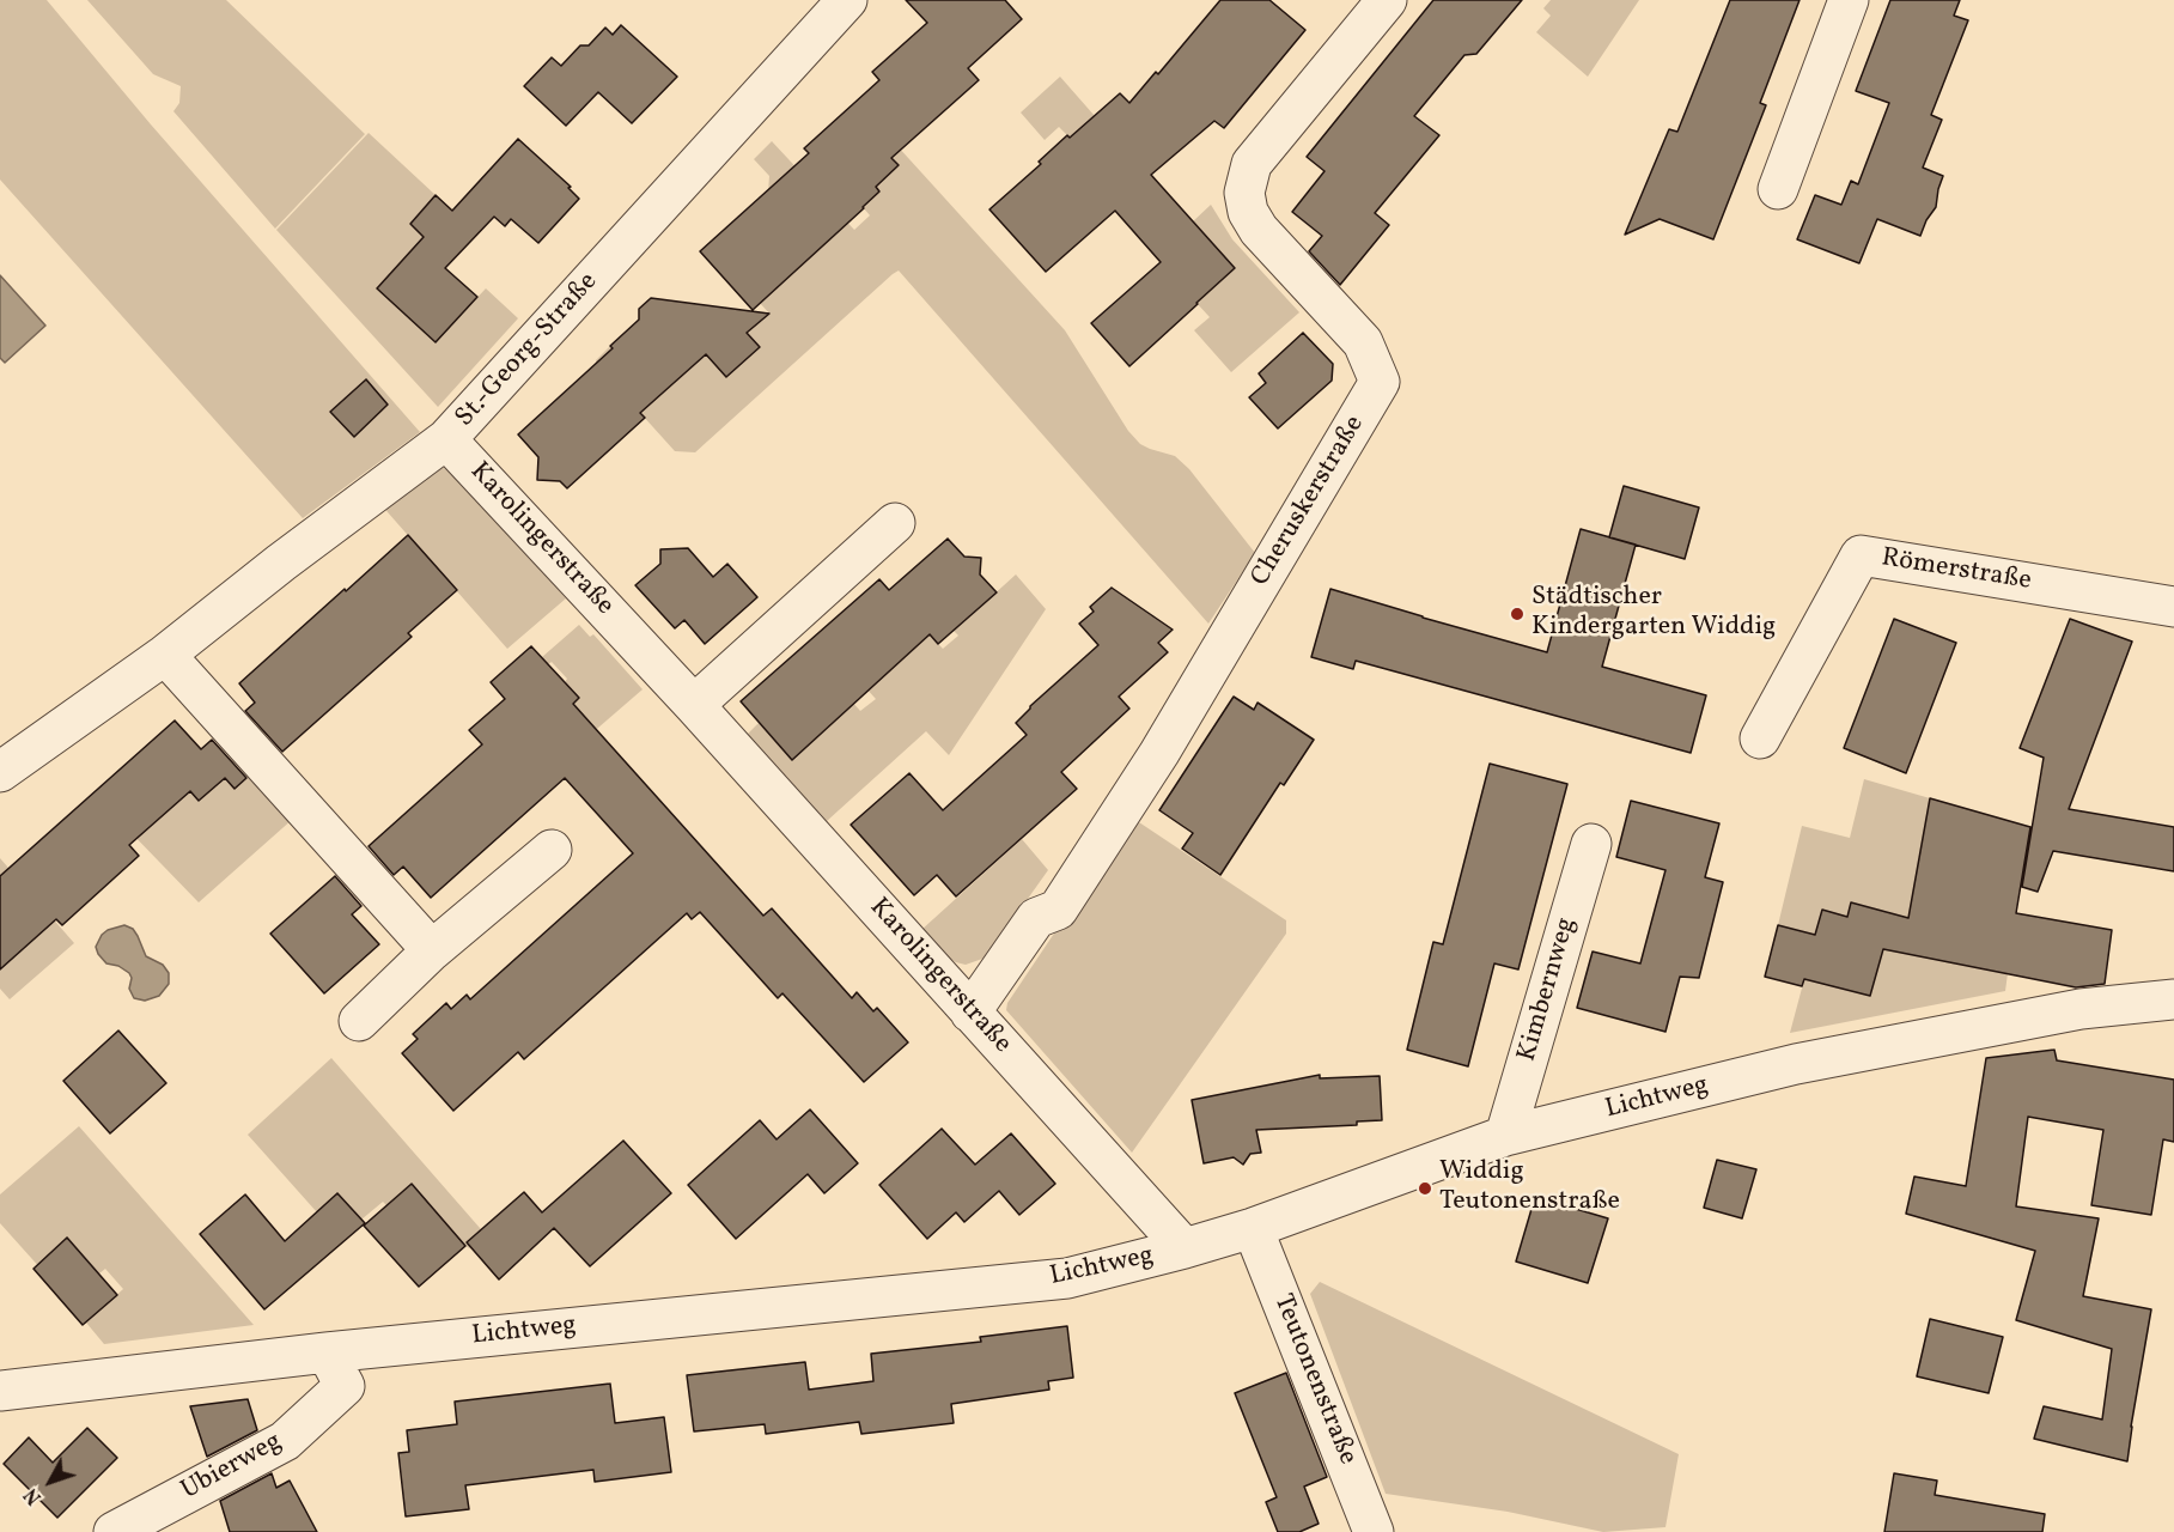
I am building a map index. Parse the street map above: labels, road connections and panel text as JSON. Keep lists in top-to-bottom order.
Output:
{
  "streets": {
    "street": [
      "St.-Georg-Straße",
      "Cheruskerstraße",
      "Karolingerstraße",
      "Römerstraße",
      "Kimbernweg",
      "Lichtweg",
      "Teutonenstraße",
      "Ubierweg"
    ]
  },
  "crossings": [
    ["St.-Georg-Straße", "Karolingerstraße"],
    ["Cheruskerstraße", "Karolingerstraße"],
    ["Karolingerstraße", "Lichtweg"],
    ["Kimbernweg", "Lichtweg"],
    ["Lichtweg", "Teutonenstraße"],
    ["Lichtweg", "Ubierweg"]
  ],
  "places": ["Städtischer Kindergarten Widdig", "Widdig Teutonenstraße"],
  "north": "bottom left"
}
